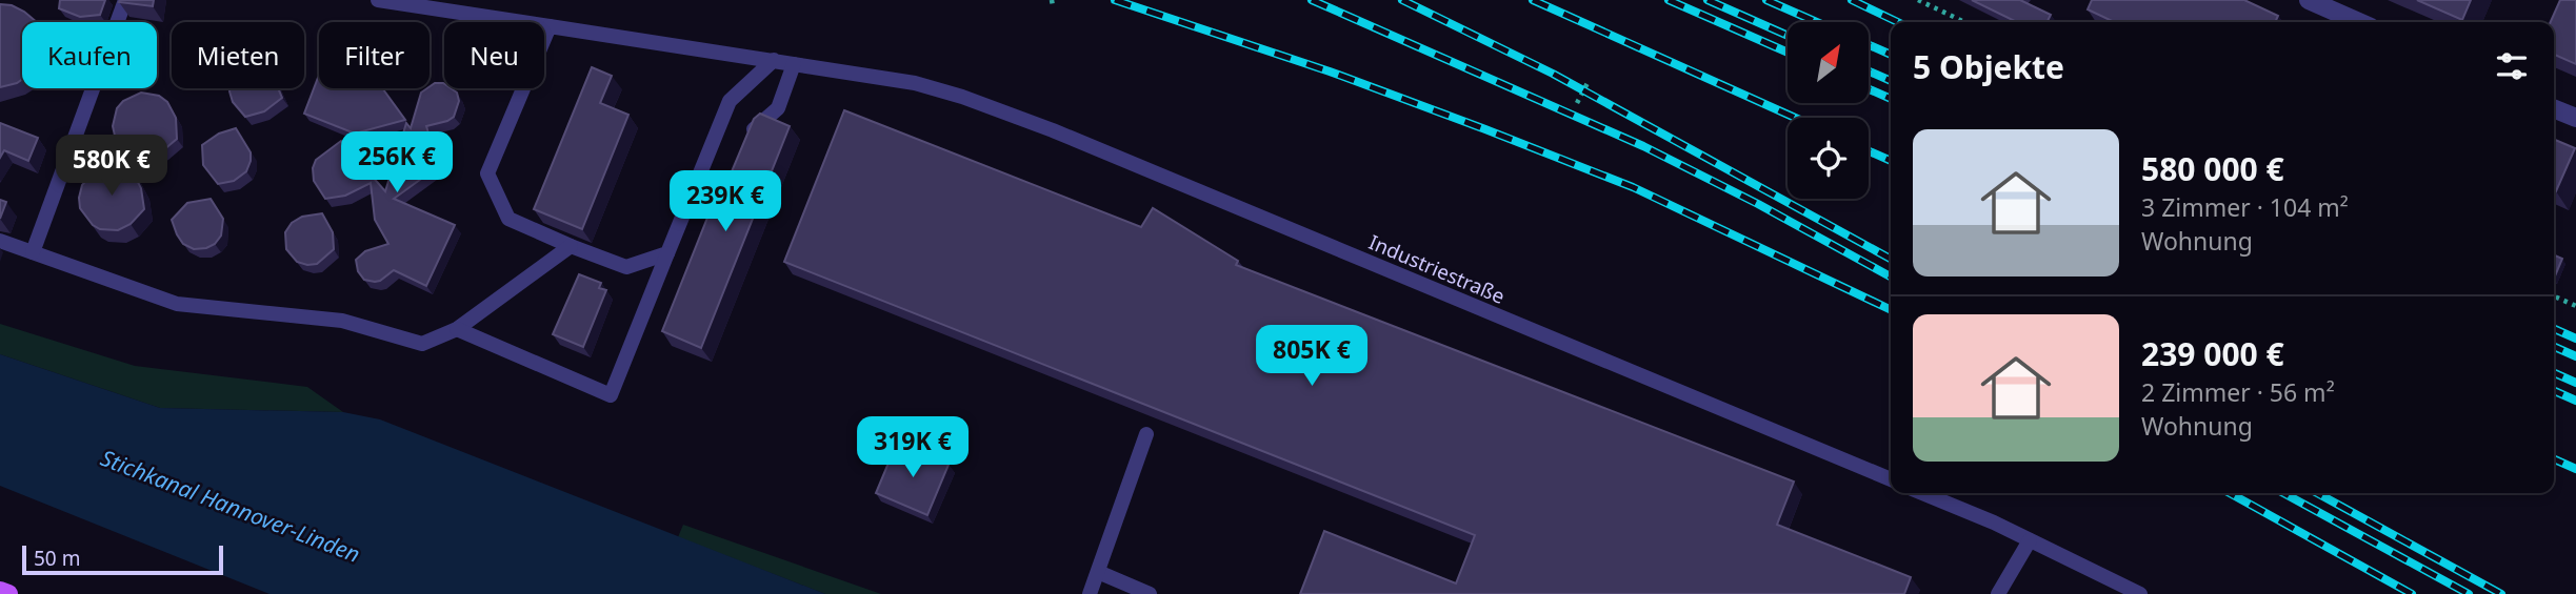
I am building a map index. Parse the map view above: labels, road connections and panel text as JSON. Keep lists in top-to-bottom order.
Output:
{
  "streets": {
    "lane": ["Industriestraße"]
  },
  "water": ["Stichkanal Hannover-Linden"],
  "scale_bar": "50 m",
  "north": "top right",
  "page": {
    "chip": [
      "Kaufen",
      "Mieten",
      "Filter",
      "Neu"
    ],
    "heading": "5 Objekte",
    "list": [
      {
        "name": "580 000 €",
        "note": "3 Zimmer · 104 m² · Wohnung"
      },
      {
        "name": "239 000 €",
        "note": "2 Zimmer · 56 m² · Wohnung"
      }
    ],
    "price": [
      "256K €",
      "580K €",
      "239K €",
      "805K €",
      "319K €"
    ],
    "scale": "50 m"
  }
}
